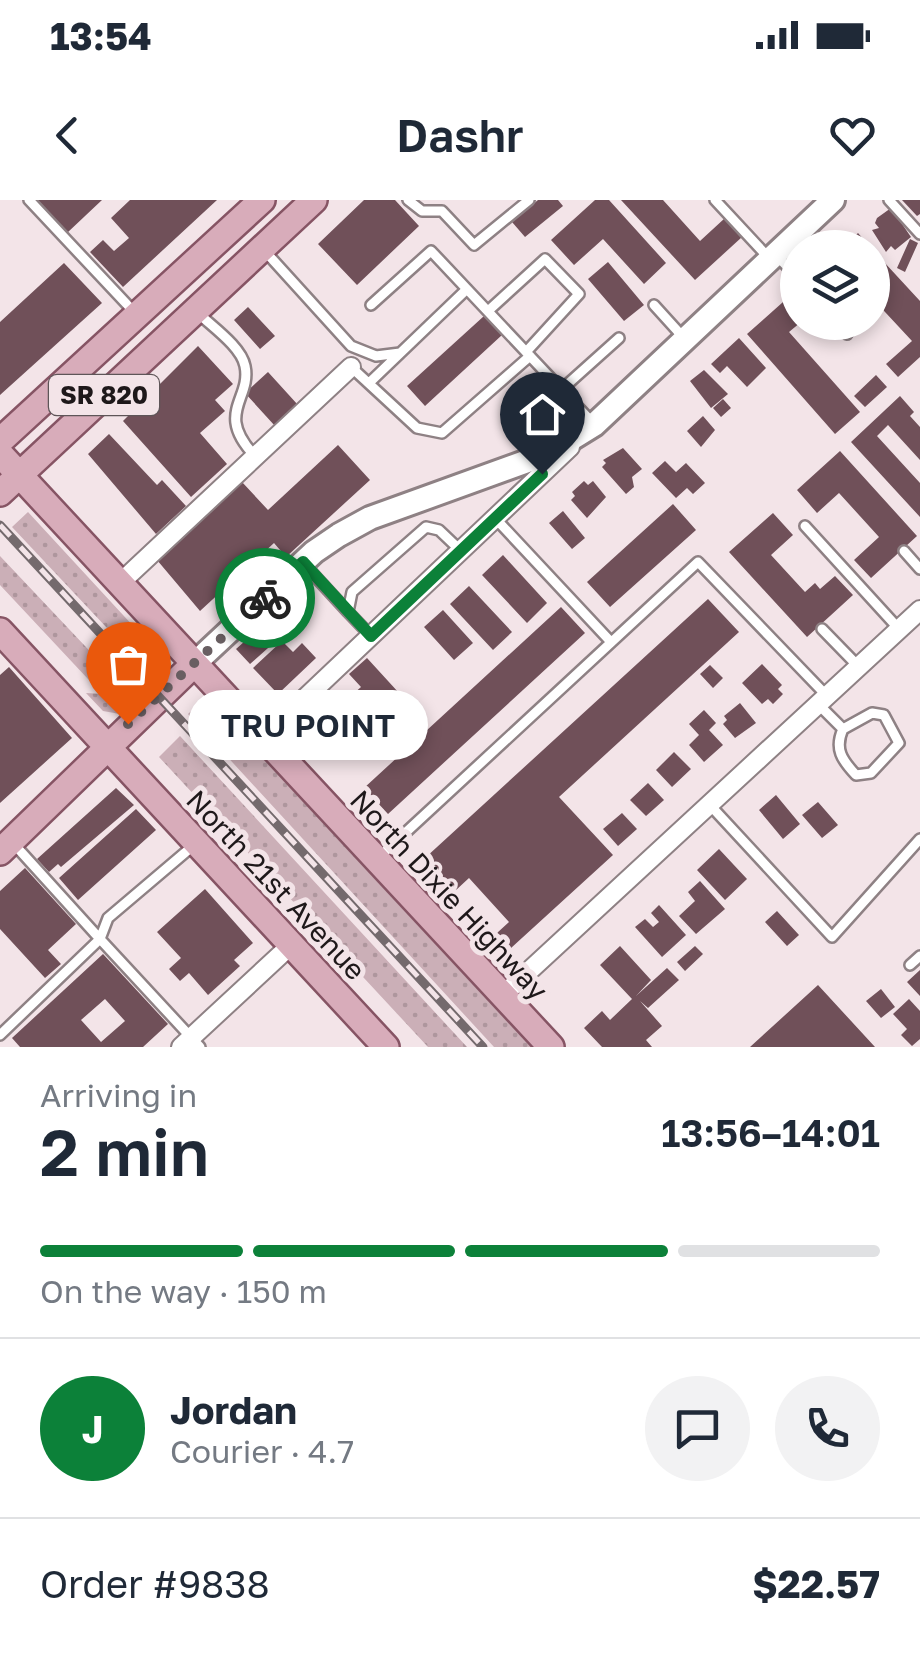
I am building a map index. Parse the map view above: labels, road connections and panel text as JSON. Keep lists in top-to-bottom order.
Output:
{
  "streets": {
    "main road": ["SR 820", "North 21st Avenue", "North Dixie Highway"]
  },
  "crossings": [
    ["SR 820", "North Dixie Highway"]
  ],
  "places": ["TRU POINT"],
  "page": {
    "status": "13:54",
    "header": "Dashr",
    "bubble": "TRU POINT",
    "heading": ["2 min", "Arriving in", "13:56–14:01"],
    "panel": [
      "Jordan",
      "Courier · 4.7",
      "Order #9838",
      "$22.57"
    ],
    "bar": "On the way · 150 m",
    "round": "J"
  }
}
